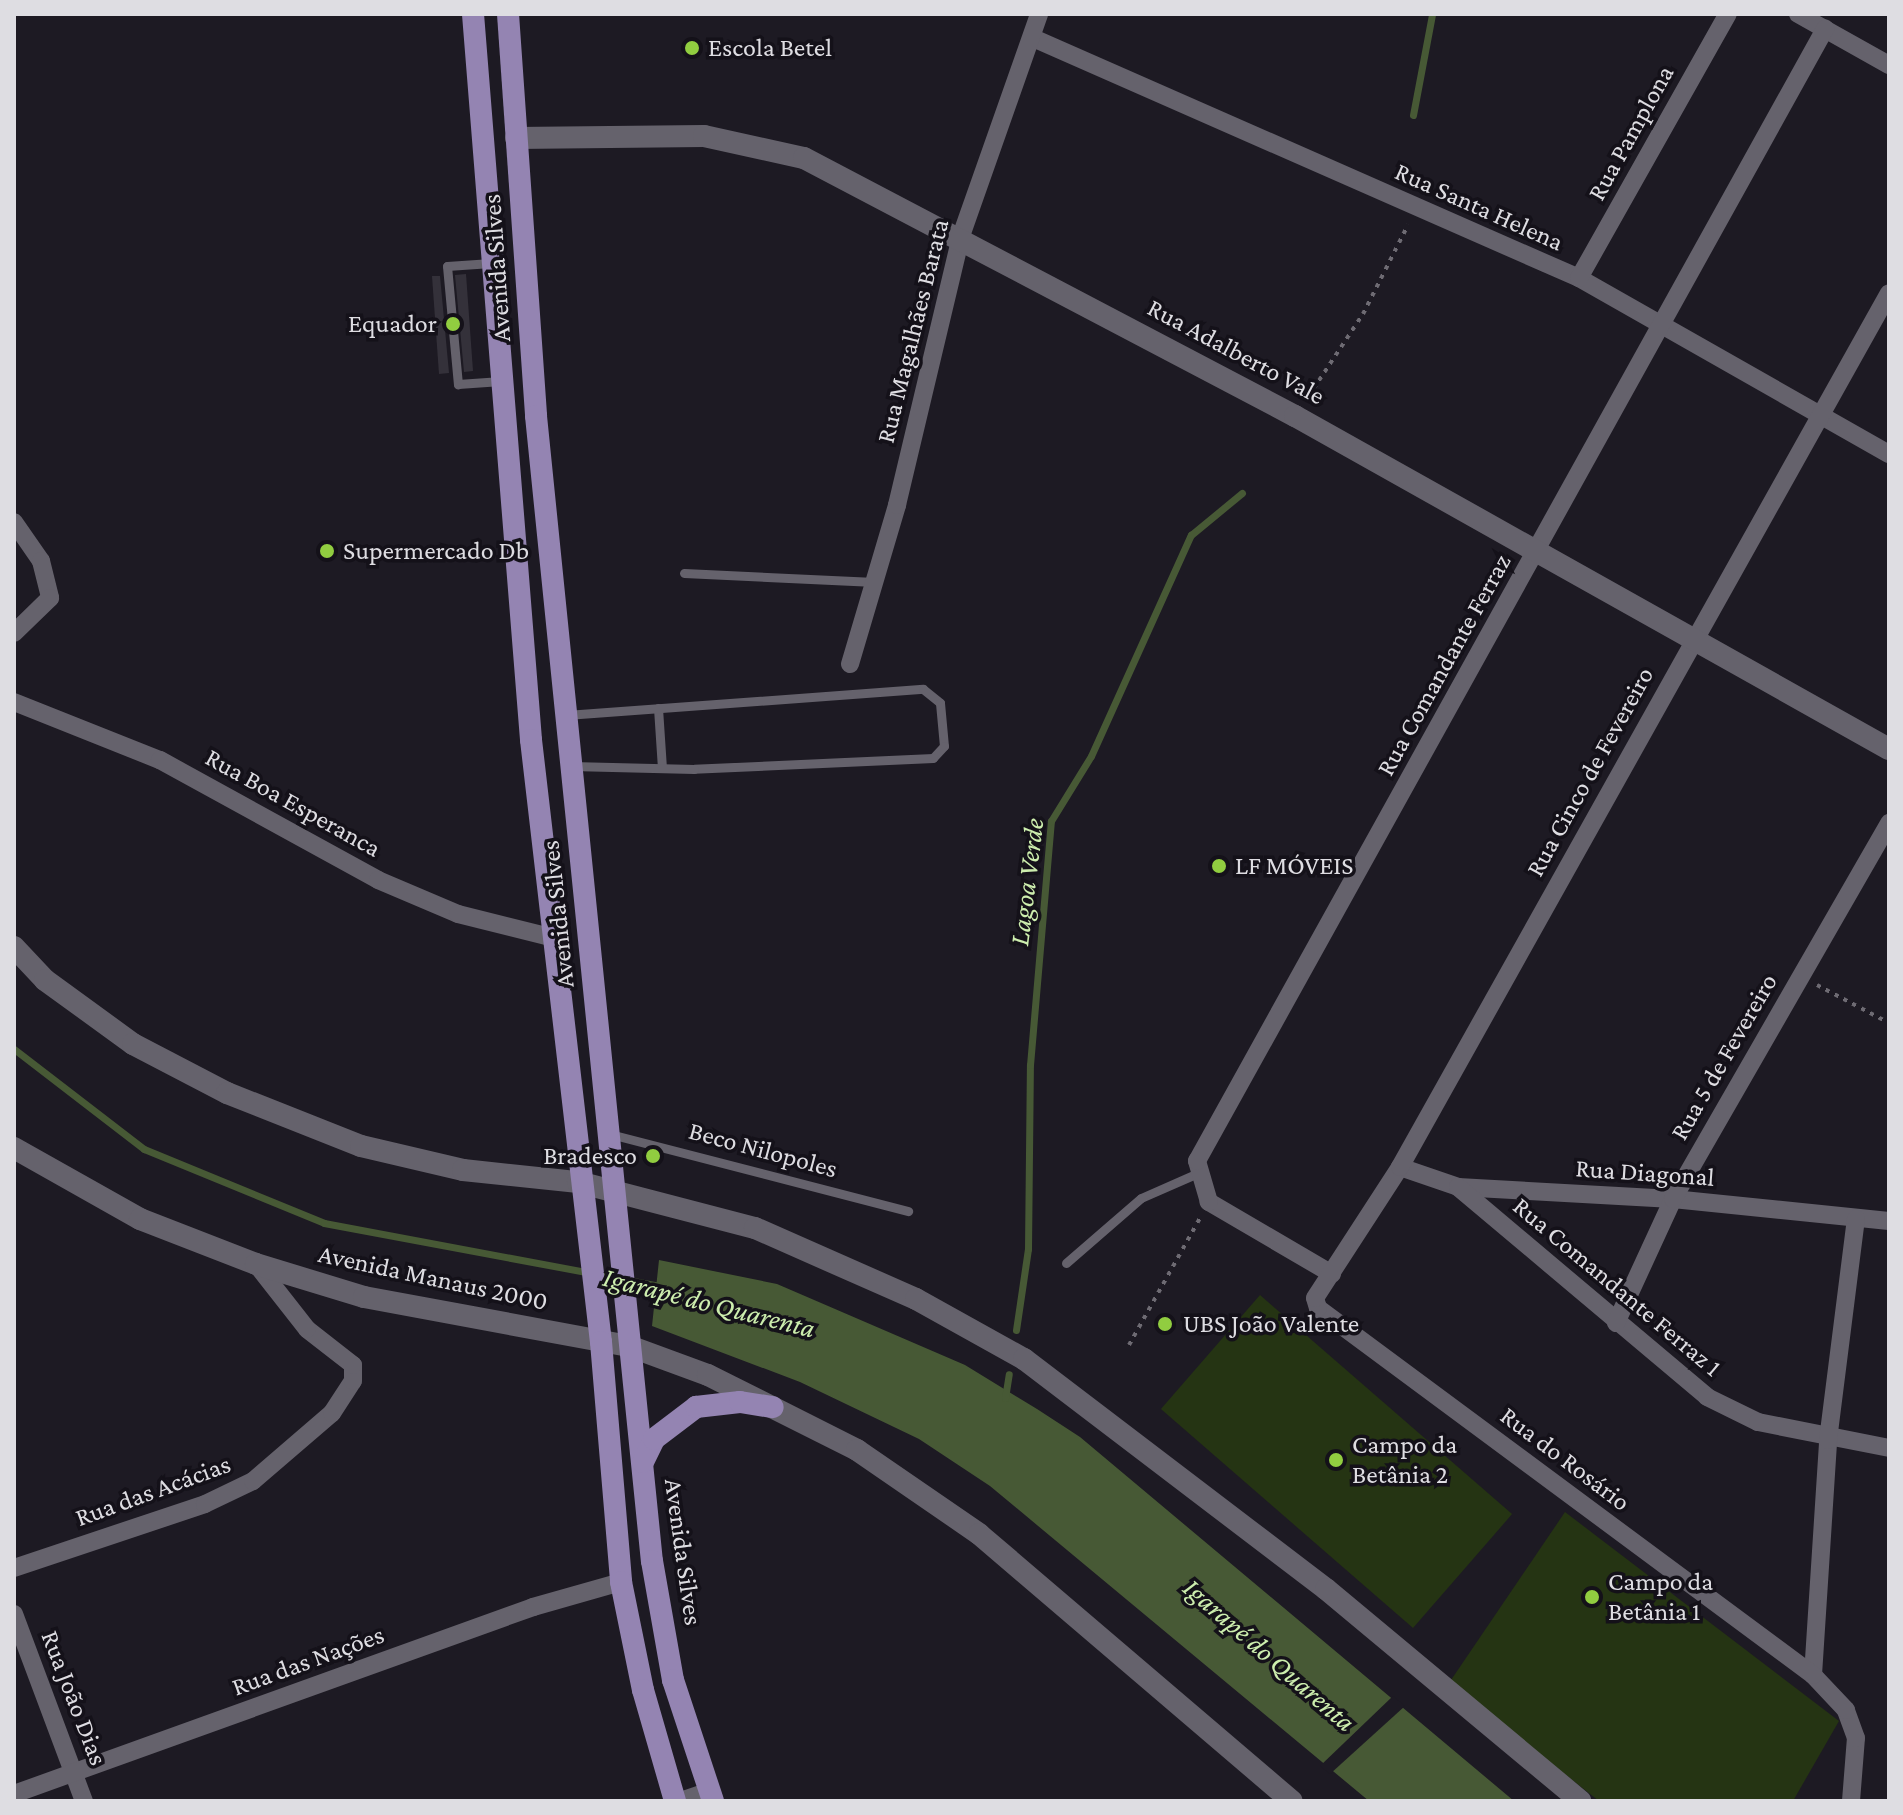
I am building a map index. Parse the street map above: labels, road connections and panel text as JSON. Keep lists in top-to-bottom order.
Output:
{
  "streets": {
    "main road": ["Avenida Silves"],
    "street": [
      "Rua Pamplona",
      "Rua Santa Helena",
      "Rua Magalhães Barata",
      "Rua Adalberto Vale",
      "Rua Comandante Ferraz",
      "Rua Cinco de Fevereiro",
      "Rua Boa Esperanca",
      "Rua 5 de Fevereiro",
      "Rua Diagonal",
      "Avenida Manaus 2000",
      "Rua Comandante Ferraz 1",
      "Rua do Rosário",
      "Rua das Acácias",
      "Rua das Nações",
      "Rua João Dias"
    ],
    "lane": ["Beco Nilopoles"]
  },
  "crossings": [
    ["Rua Pamplona", "Rua Santa Helena"],
    ["Rua Santa Helena", "Rua Magalhães Barata"],
    ["Rua Santa Helena", "Rua Comandante Ferraz"],
    ["Rua Santa Helena", "Rua Cinco de Fevereiro"],
    ["Avenida Silves", "Rua Adalberto Vale"],
    ["Avenida Silves", "Rua Boa Esperanca"],
    ["Avenida Silves", "Beco Nilopoles"],
    ["Avenida Silves", "Avenida Manaus 2000"],
    ["Avenida Silves", "Rua das Nações"],
    ["Rua Magalhães Barata", "Rua Adalberto Vale"],
    ["Rua Adalberto Vale", "Rua Comandante Ferraz"],
    ["Rua Adalberto Vale", "Rua Cinco de Fevereiro"],
    ["Rua Cinco de Fevereiro", "Rua Diagonal"],
    ["Rua Cinco de Fevereiro", "Rua do Rosário"],
    ["Rua 5 de Fevereiro", "Rua Diagonal"],
    ["Rua 5 de Fevereiro", "Rua Comandante Ferraz 1"],
    ["Rua Diagonal", "Rua Comandante Ferraz 1"],
    ["Avenida Manaus 2000", "Rua das Acácias"],
    ["Rua das Nações", "Rua João Dias"]
  ],
  "water": ["Lagoa Verde", "Igarapé do Quarenta"],
  "places": [
    "Escola Betel",
    "Equador",
    "Supermercado Db",
    "LF MÓVEIS",
    "Bradesco",
    "UBS João Valente",
    "Campo da Betânia 2",
    "Campo da Betânia 1"
  ]
}
